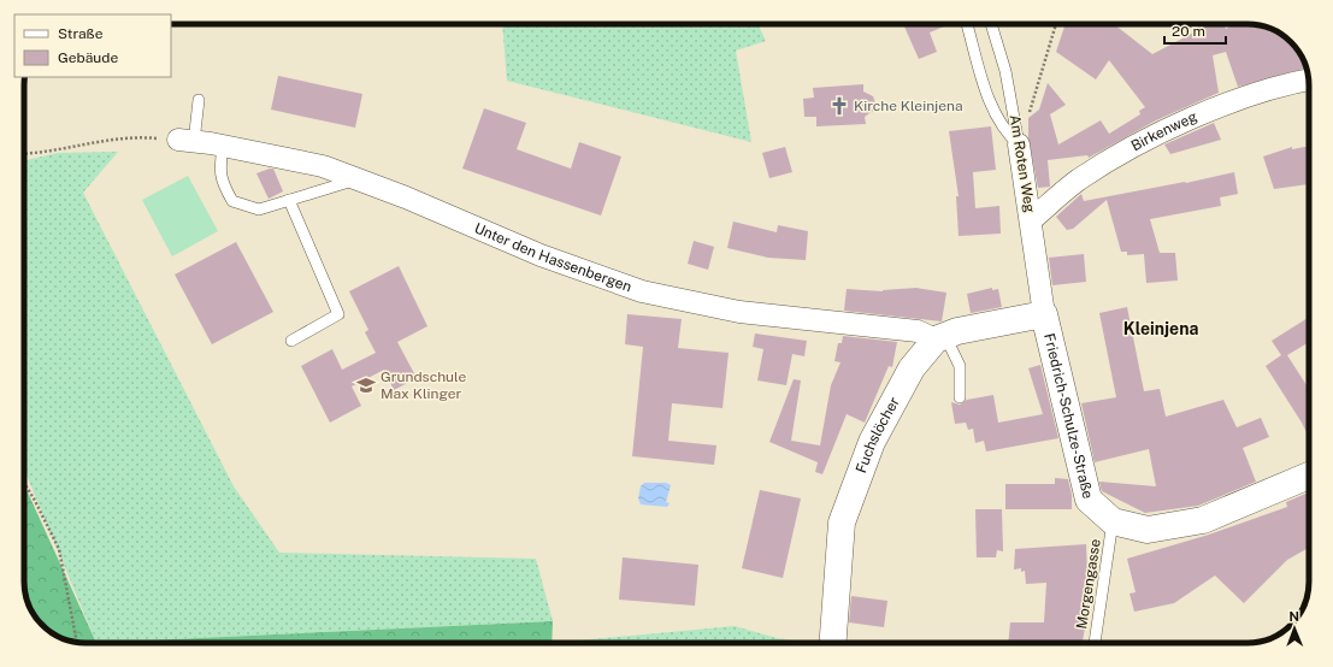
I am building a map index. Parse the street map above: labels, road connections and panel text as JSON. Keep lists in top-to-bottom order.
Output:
{
  "streets": {
    "street": [
      "Birkenweg",
      "Am Roten Weg",
      "Unter den Hassenbergen",
      "Friedrich-Schulze-Straße",
      "Fuchslöcher"
    ],
    "lane": ["Morgengasse"]
  },
  "crossings": [
    ["Birkenweg", "Am Roten Weg"],
    ["Am Roten Weg", "Friedrich-Schulze-Straße"],
    ["Unter den Hassenbergen", "Fuchslöcher"],
    ["Friedrich-Schulze-Straße", "Morgengasse"]
  ],
  "districts": ["Kleinjena"],
  "places": {
    "church": ["Kirche Kleinjena"],
    "school or university": ["Grundschule Max Klinger"]
  },
  "legend": ["Straße", "Gebäude"],
  "scale_bar": "20 m",
  "north": "top"
}
